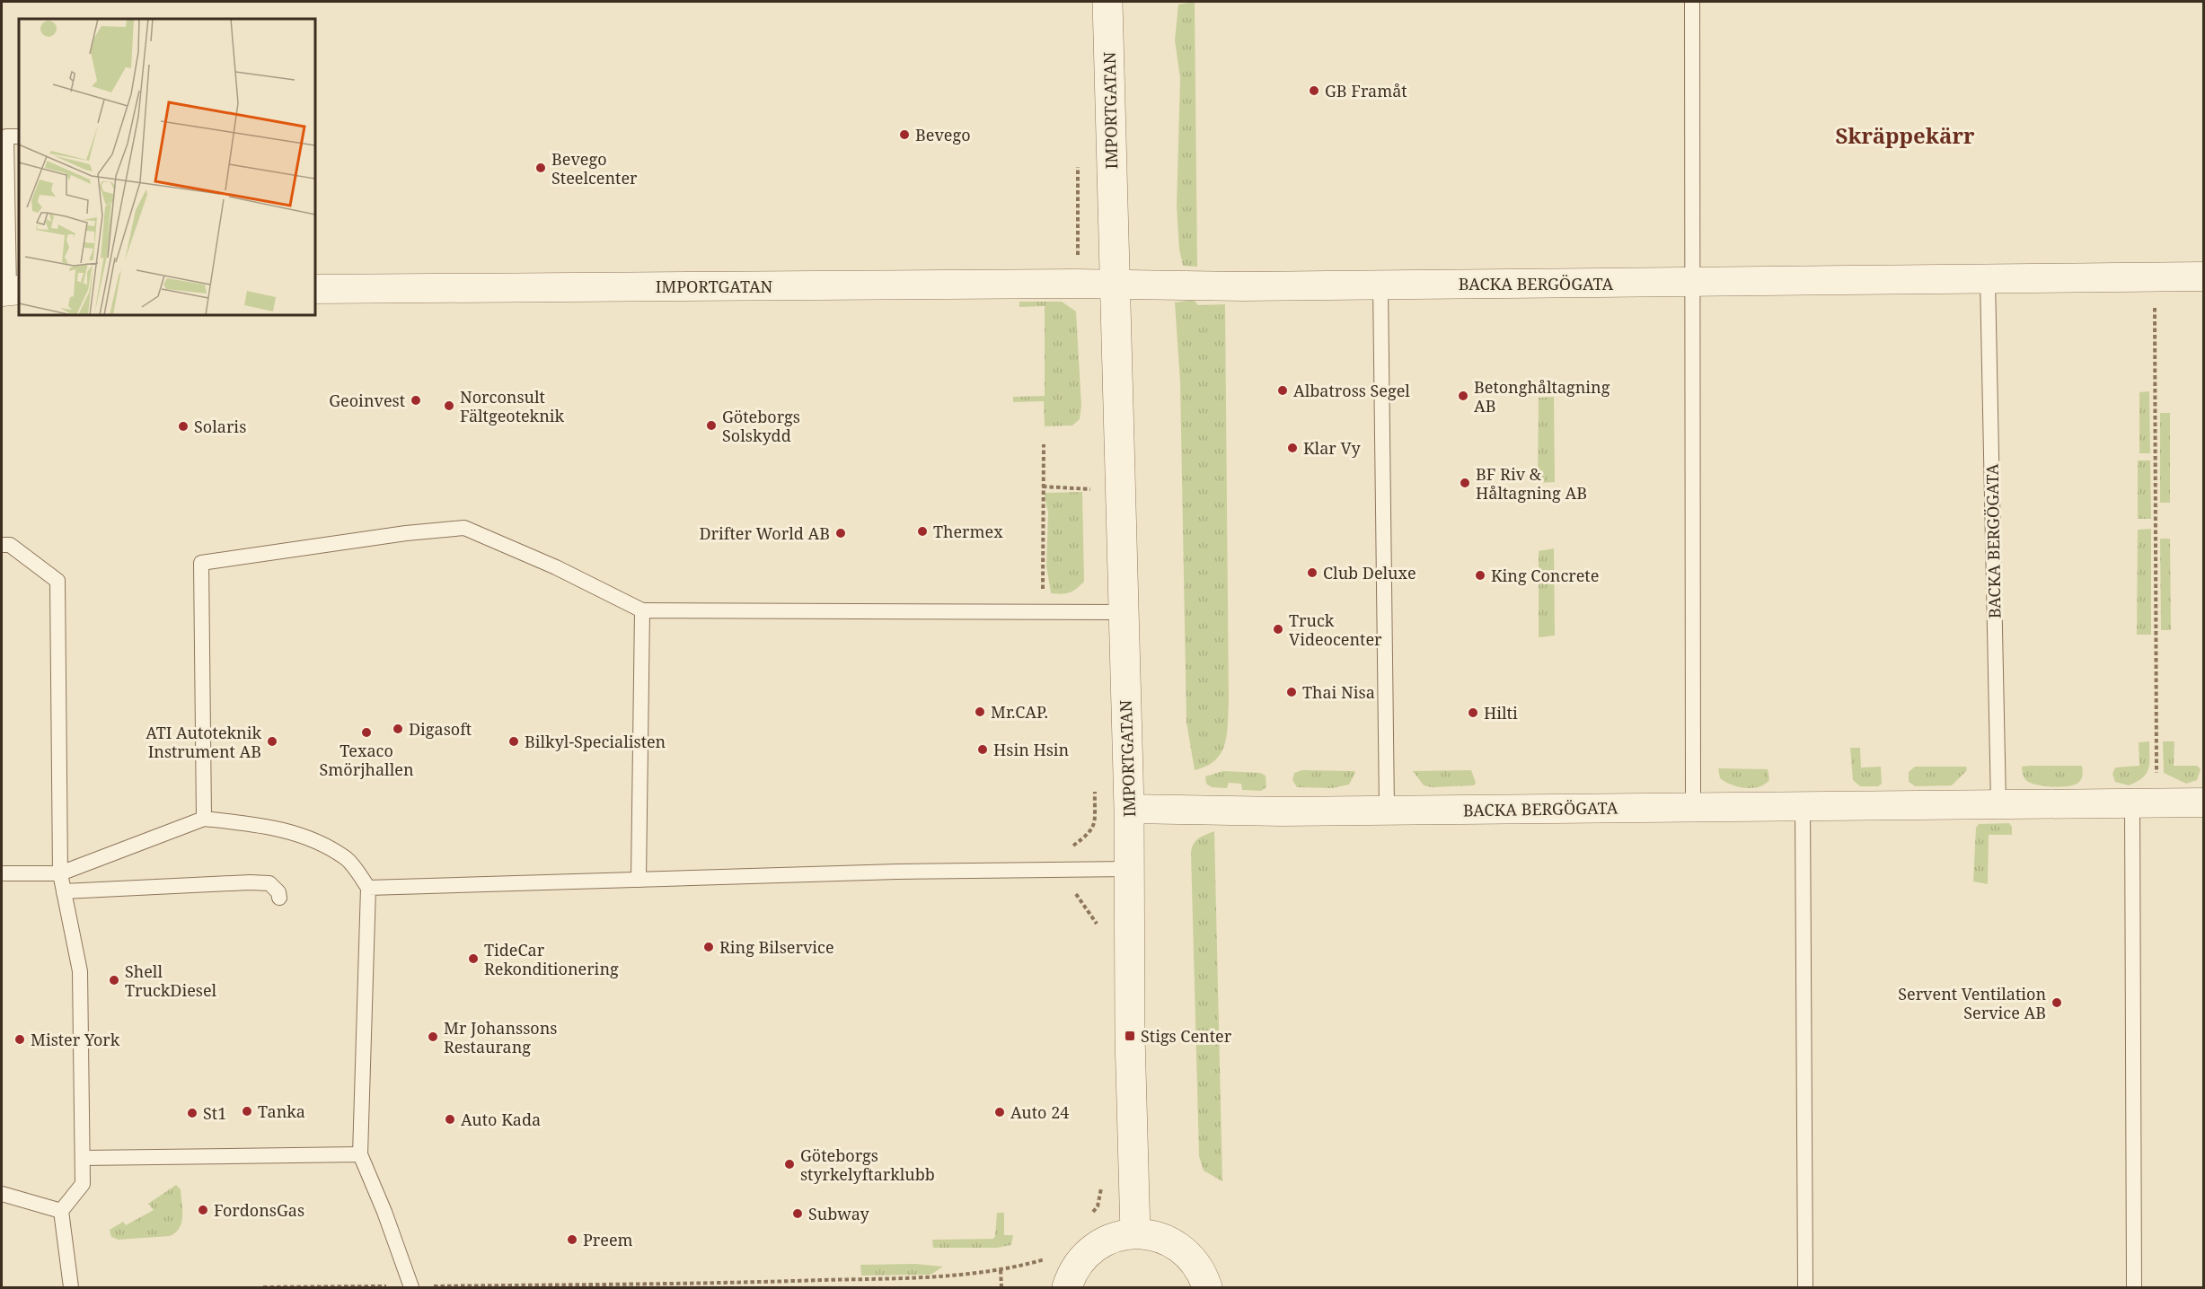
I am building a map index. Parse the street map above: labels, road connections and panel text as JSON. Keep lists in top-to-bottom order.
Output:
{
  "streets": {
    "street": ["IMPORTGATAN", "BACKA BERGÖGATA"]
  },
  "crossings": [
    ["IMPORTGATAN", "BACKA BERGÖGATA"]
  ],
  "districts": ["Skräppekärr"],
  "places": {
    "other": [
      "GB Framåt",
      "Bevego",
      "Bevego Steelcenter",
      "Albatross Segel",
      "Betonghåltagning AB",
      "Geoinvest",
      "Norconsult Fältgeoteknik",
      "Göteborgs Solskydd",
      "Solaris",
      "Klar Vy",
      "BF Riv & Håltagning AB",
      "Thermex",
      "Drifter World AB",
      "Club Deluxe",
      "King Concrete",
      "Truck Videocenter",
      "Thai Nisa",
      "Mr.CAP.",
      "Hilti",
      "Digasoft",
      "Texaco Smörjhallen",
      "ATI Autoteknik Instrument AB",
      "Bilkyl-Specialisten",
      "Hsin Hsin",
      "Ring Bilservice",
      "TideCar Rekonditionering",
      "Shell TruckDiesel",
      "Servent Ventilation Service AB",
      "Mr Johanssons Restaurang",
      "Mister York",
      "Tanka",
      "Auto 24",
      "St1",
      "Auto Kada",
      "Göteborgs styrkelyftarklubb",
      "FordonsGas",
      "Subway",
      "Preem"
    ],
    "transit": ["Stigs Center"]
  }
}
